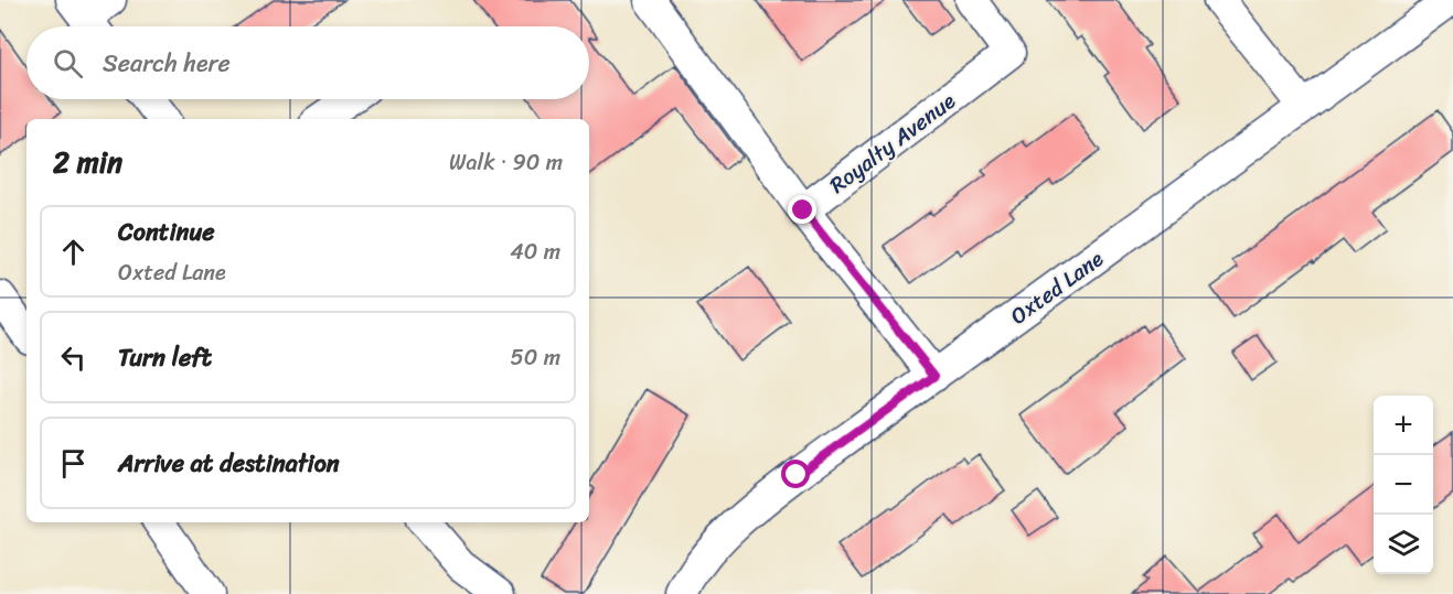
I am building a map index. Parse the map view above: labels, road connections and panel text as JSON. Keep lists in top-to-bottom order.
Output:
{
  "streets": {
    "street": ["Royalty Avenue", "Oxted Lane"]
  },
  "page": {
    "search": "Search here",
    "heading": ["2 min", "Walk · 90 m"],
    "list": [
      ["Continue", "Oxted Lane", "40 m"],
      ["Turn left", "50 m"],
      "Arrive at destination"
    ],
    "map_buttons": ["+", "−"]
  }
}
